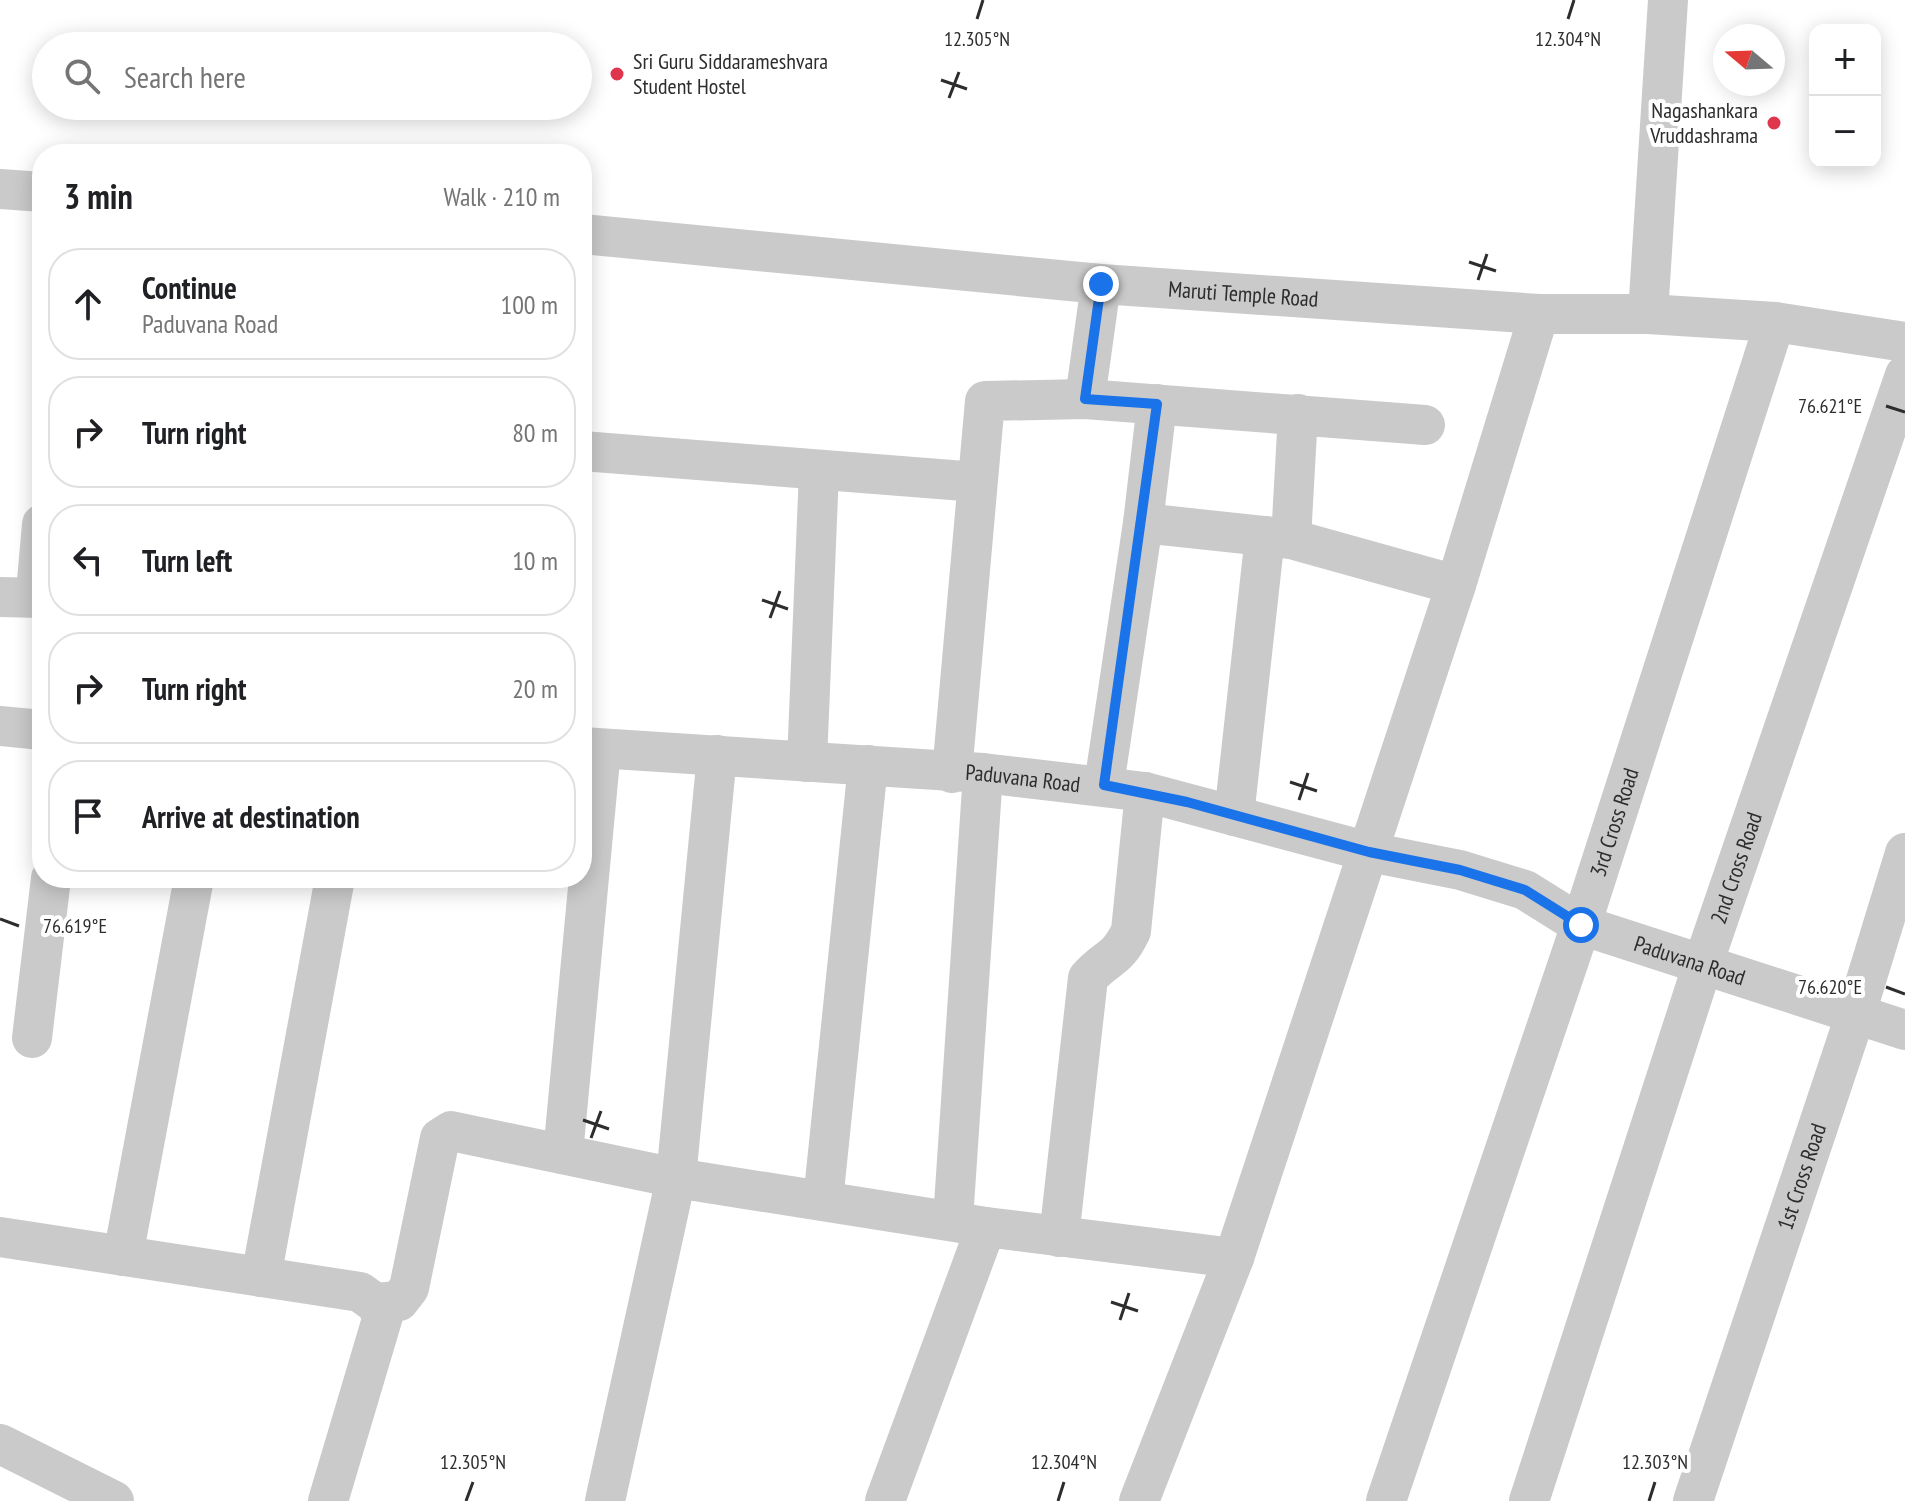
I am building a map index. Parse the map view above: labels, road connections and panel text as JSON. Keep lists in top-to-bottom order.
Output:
{
  "streets": {
    "street": [
      "Maruti Temple Road",
      "Paduvana Road",
      "3rd Cross Road",
      "2nd Cross Road",
      "1st Cross Road"
    ]
  },
  "crossings": [
    ["Maruti Temple Road", "3rd Cross Road"],
    ["Paduvana Road", "3rd Cross Road"],
    ["Paduvana Road", "2nd Cross Road"],
    ["Paduvana Road", "1st Cross Road"]
  ],
  "places": ["Sri Guru Siddarameshvara Student Hostel", "Nagashankara Vruddashrama"],
  "north": "left",
  "page": {
    "map_buttons": ["+", "−"],
    "search": "Search here",
    "heading": ["3 min", "Walk · 210 m"],
    "list": [
      ["Continue", "Paduvana Road", "100 m"],
      ["Turn right", "80 m"],
      ["Turn left", "10 m"],
      ["Turn right", "20 m"],
      "Arrive at destination"
    ]
  },
  "coordinates": [
    "12.305°N",
    "12.304°N",
    "76.621°E",
    "76.619°E",
    "76.620°E",
    "12.303°N"
  ]
}
